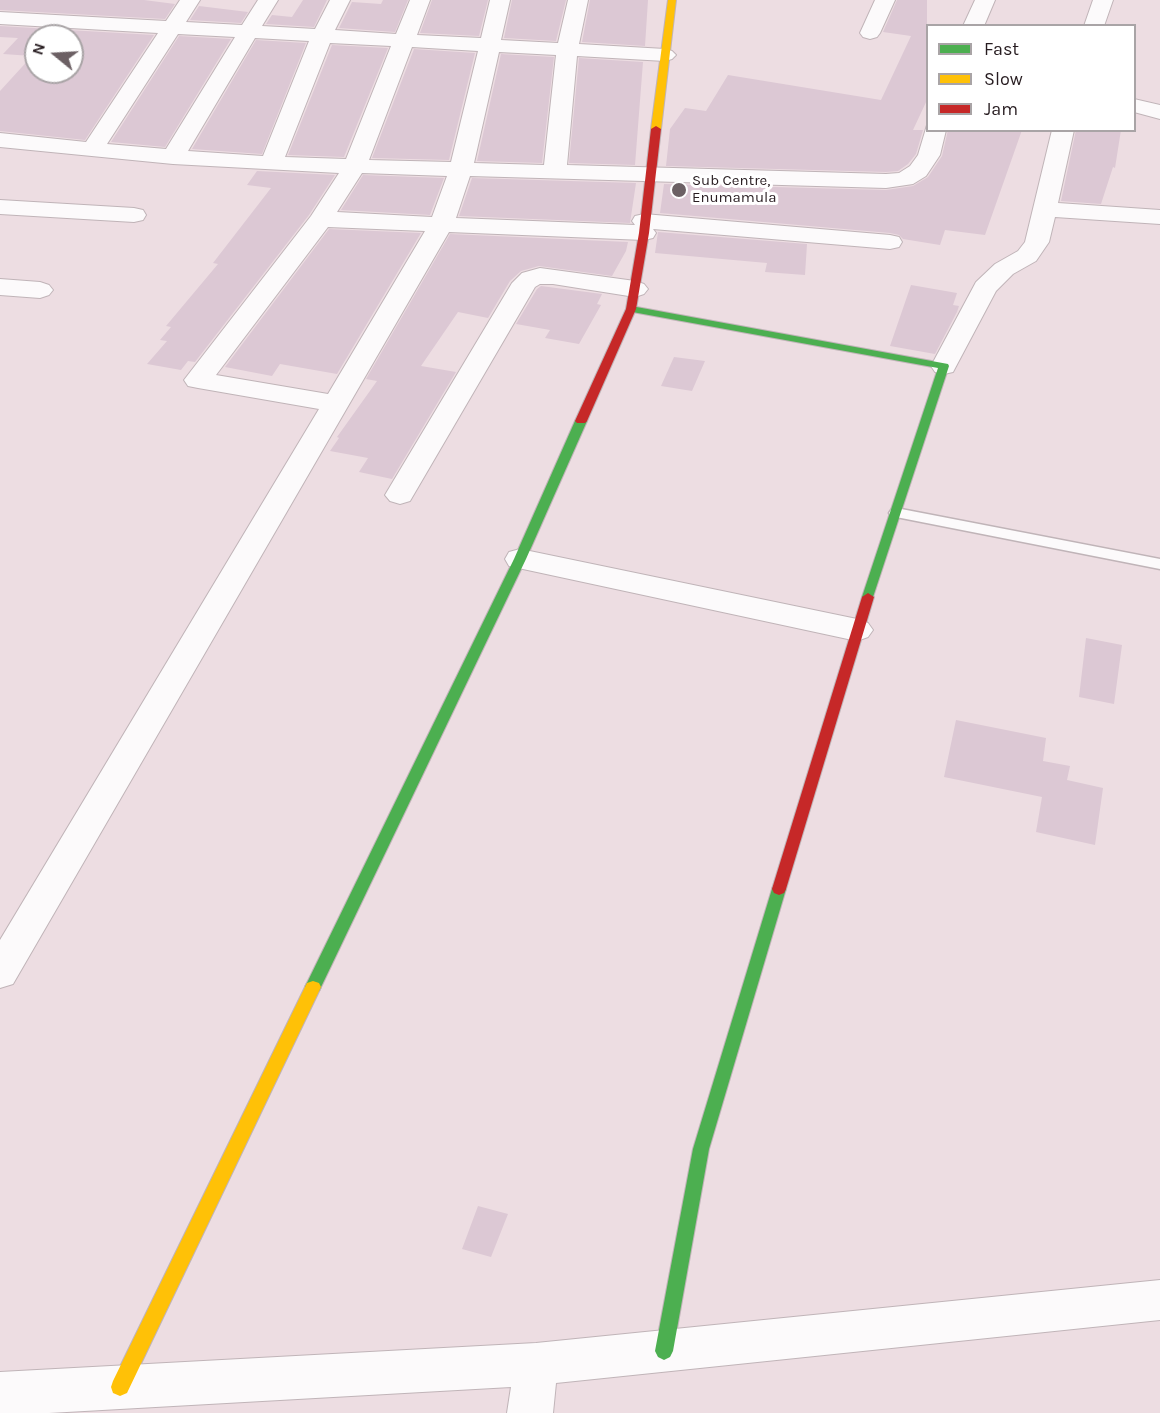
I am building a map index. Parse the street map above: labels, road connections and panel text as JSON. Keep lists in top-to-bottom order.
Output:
{
  "places": ["Sub Centre, Enumamula"],
  "legend": ["Fast", "Slow", "Jam"],
  "north": "left"
}
